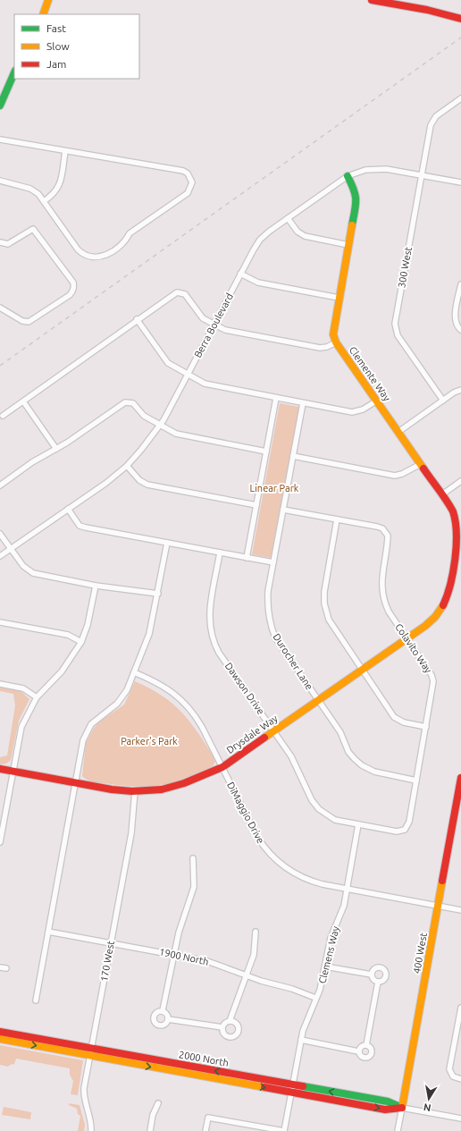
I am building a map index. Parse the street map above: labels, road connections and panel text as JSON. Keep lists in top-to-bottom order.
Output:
{
  "streets": {
    "street": [
      "300 West",
      "Berra Boulevard",
      "Clemente Way",
      "Colavito Way",
      "Durocher Lane",
      "Dawson Drive",
      "Drysdale Way",
      "DiMaggio Drive",
      "400 West",
      "Clemens Way",
      "1900 North",
      "170 West",
      "2000 North"
    ]
  },
  "crossings": [
    ["300 West", "Berra Boulevard"],
    ["Berra Boulevard", "Clemente Way"],
    ["Clemente Way", "Drysdale Way"],
    ["Colavito Way", "Durocher Lane"],
    ["Colavito Way", "Dawson Drive"],
    ["Colavito Way", "Drysdale Way"],
    ["Durocher Lane", "Drysdale Way"],
    ["Dawson Drive", "Drysdale Way"],
    ["Dawson Drive", "Clemens Way"],
    ["Drysdale Way", "DiMaggio Drive"],
    ["Drysdale Way", "170 West"],
    ["DiMaggio Drive", "400 West"],
    ["DiMaggio Drive", "Clemens Way"],
    ["400 West", "2000 North"],
    ["Clemens Way", "1900 North"],
    ["Clemens Way", "2000 North"],
    ["1900 North", "170 West"],
    ["170 West", "2000 North"]
  ],
  "parks": ["Linear Park", "Parker's Park"],
  "legend": ["Fast", "Slow", "Jam"],
  "north": "bottom"
}
